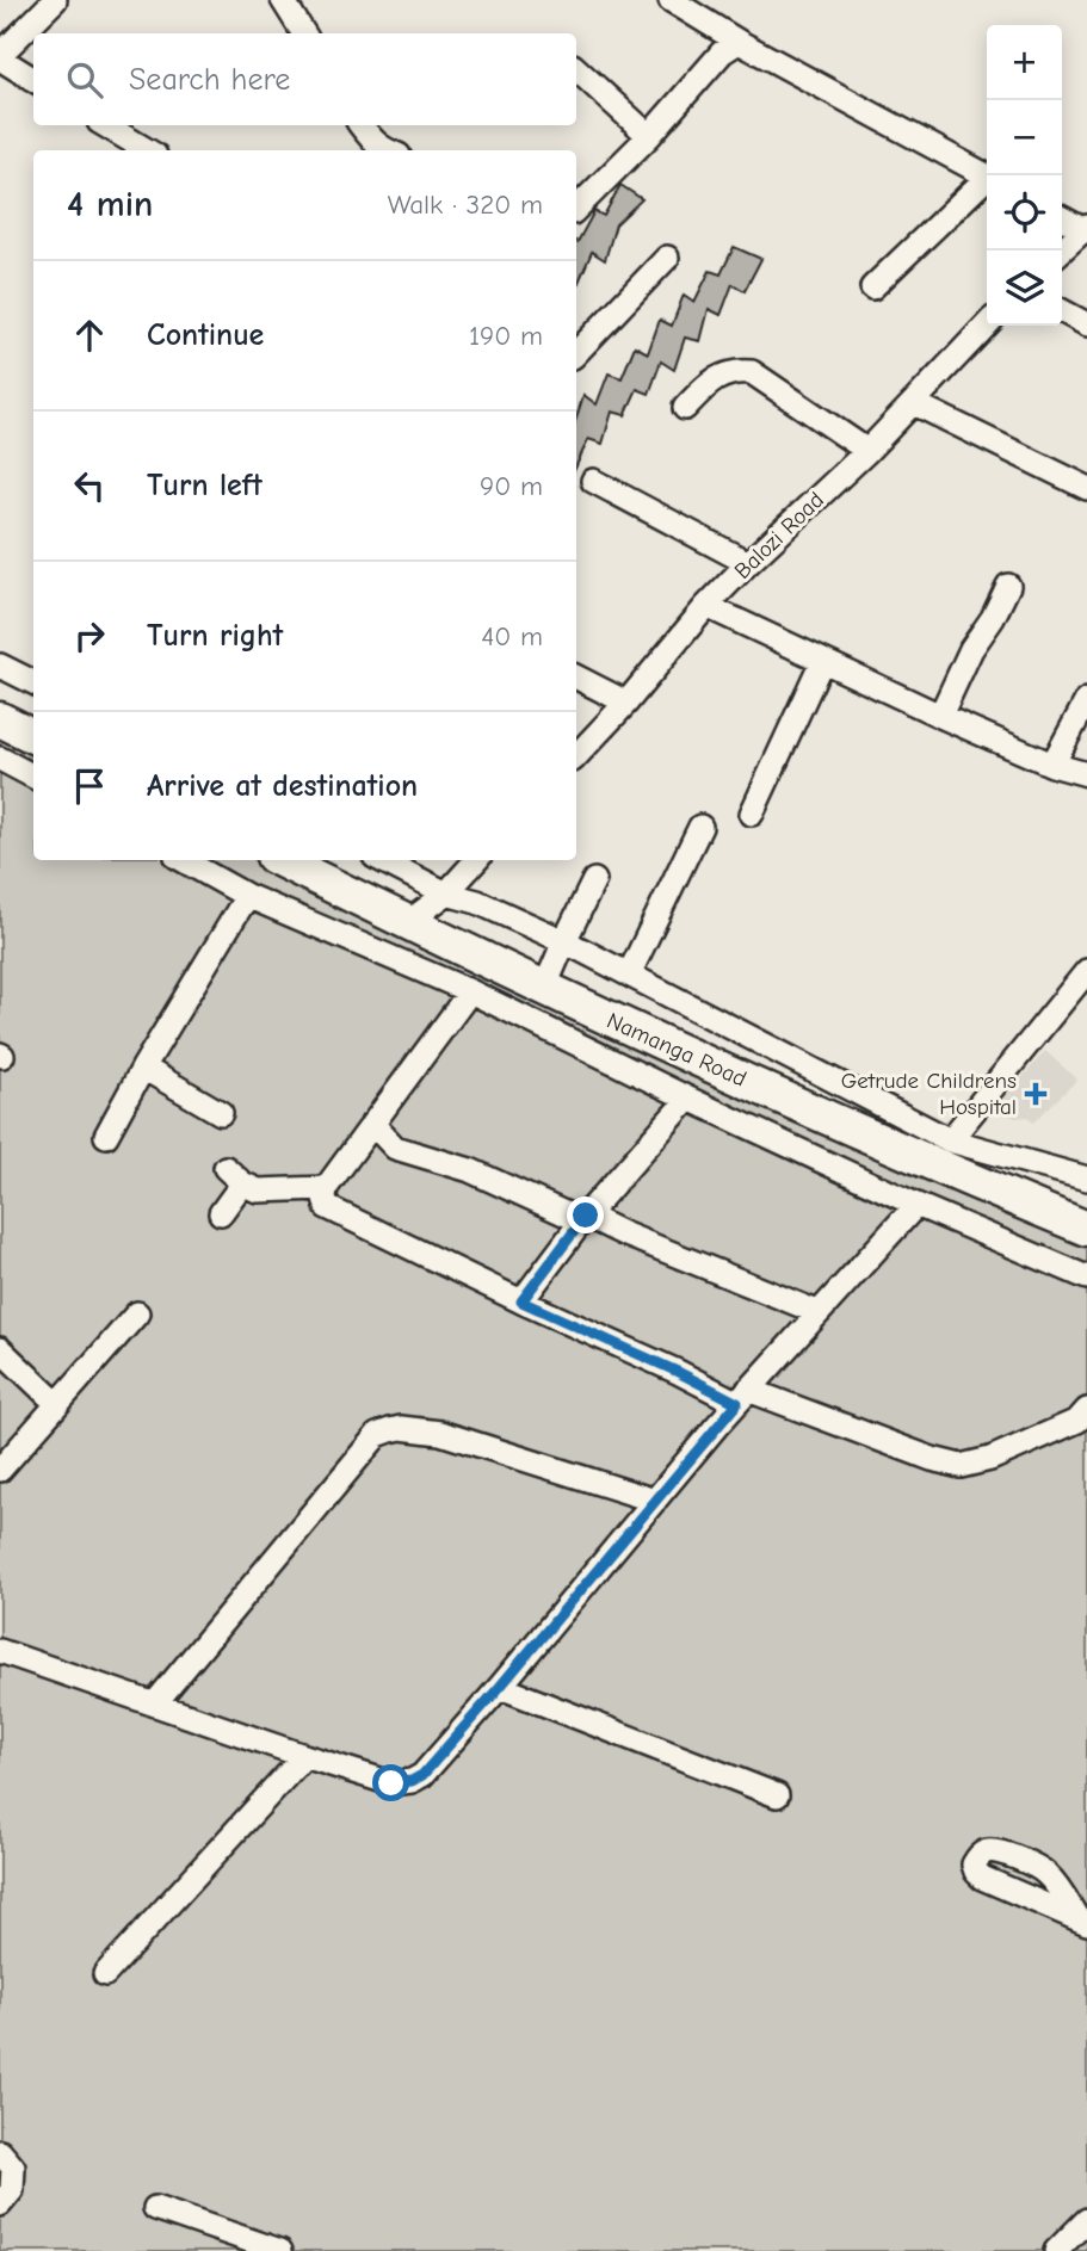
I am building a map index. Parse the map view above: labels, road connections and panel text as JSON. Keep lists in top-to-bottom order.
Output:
{
  "streets": {
    "highway": ["Namanga Road"],
    "street": ["Balozi Road"]
  },
  "places": {
    "health": ["Getrude Childrens Hospital"]
  },
  "page": {
    "map_buttons": ["+", "−"],
    "search": "Search here",
    "heading": ["4 min", "Walk · 320 m"],
    "list": [
      ["Continue", "190 m"],
      ["Turn left", "90 m"],
      ["Turn right", "40 m"],
      "Arrive at destination"
    ]
  }
}
